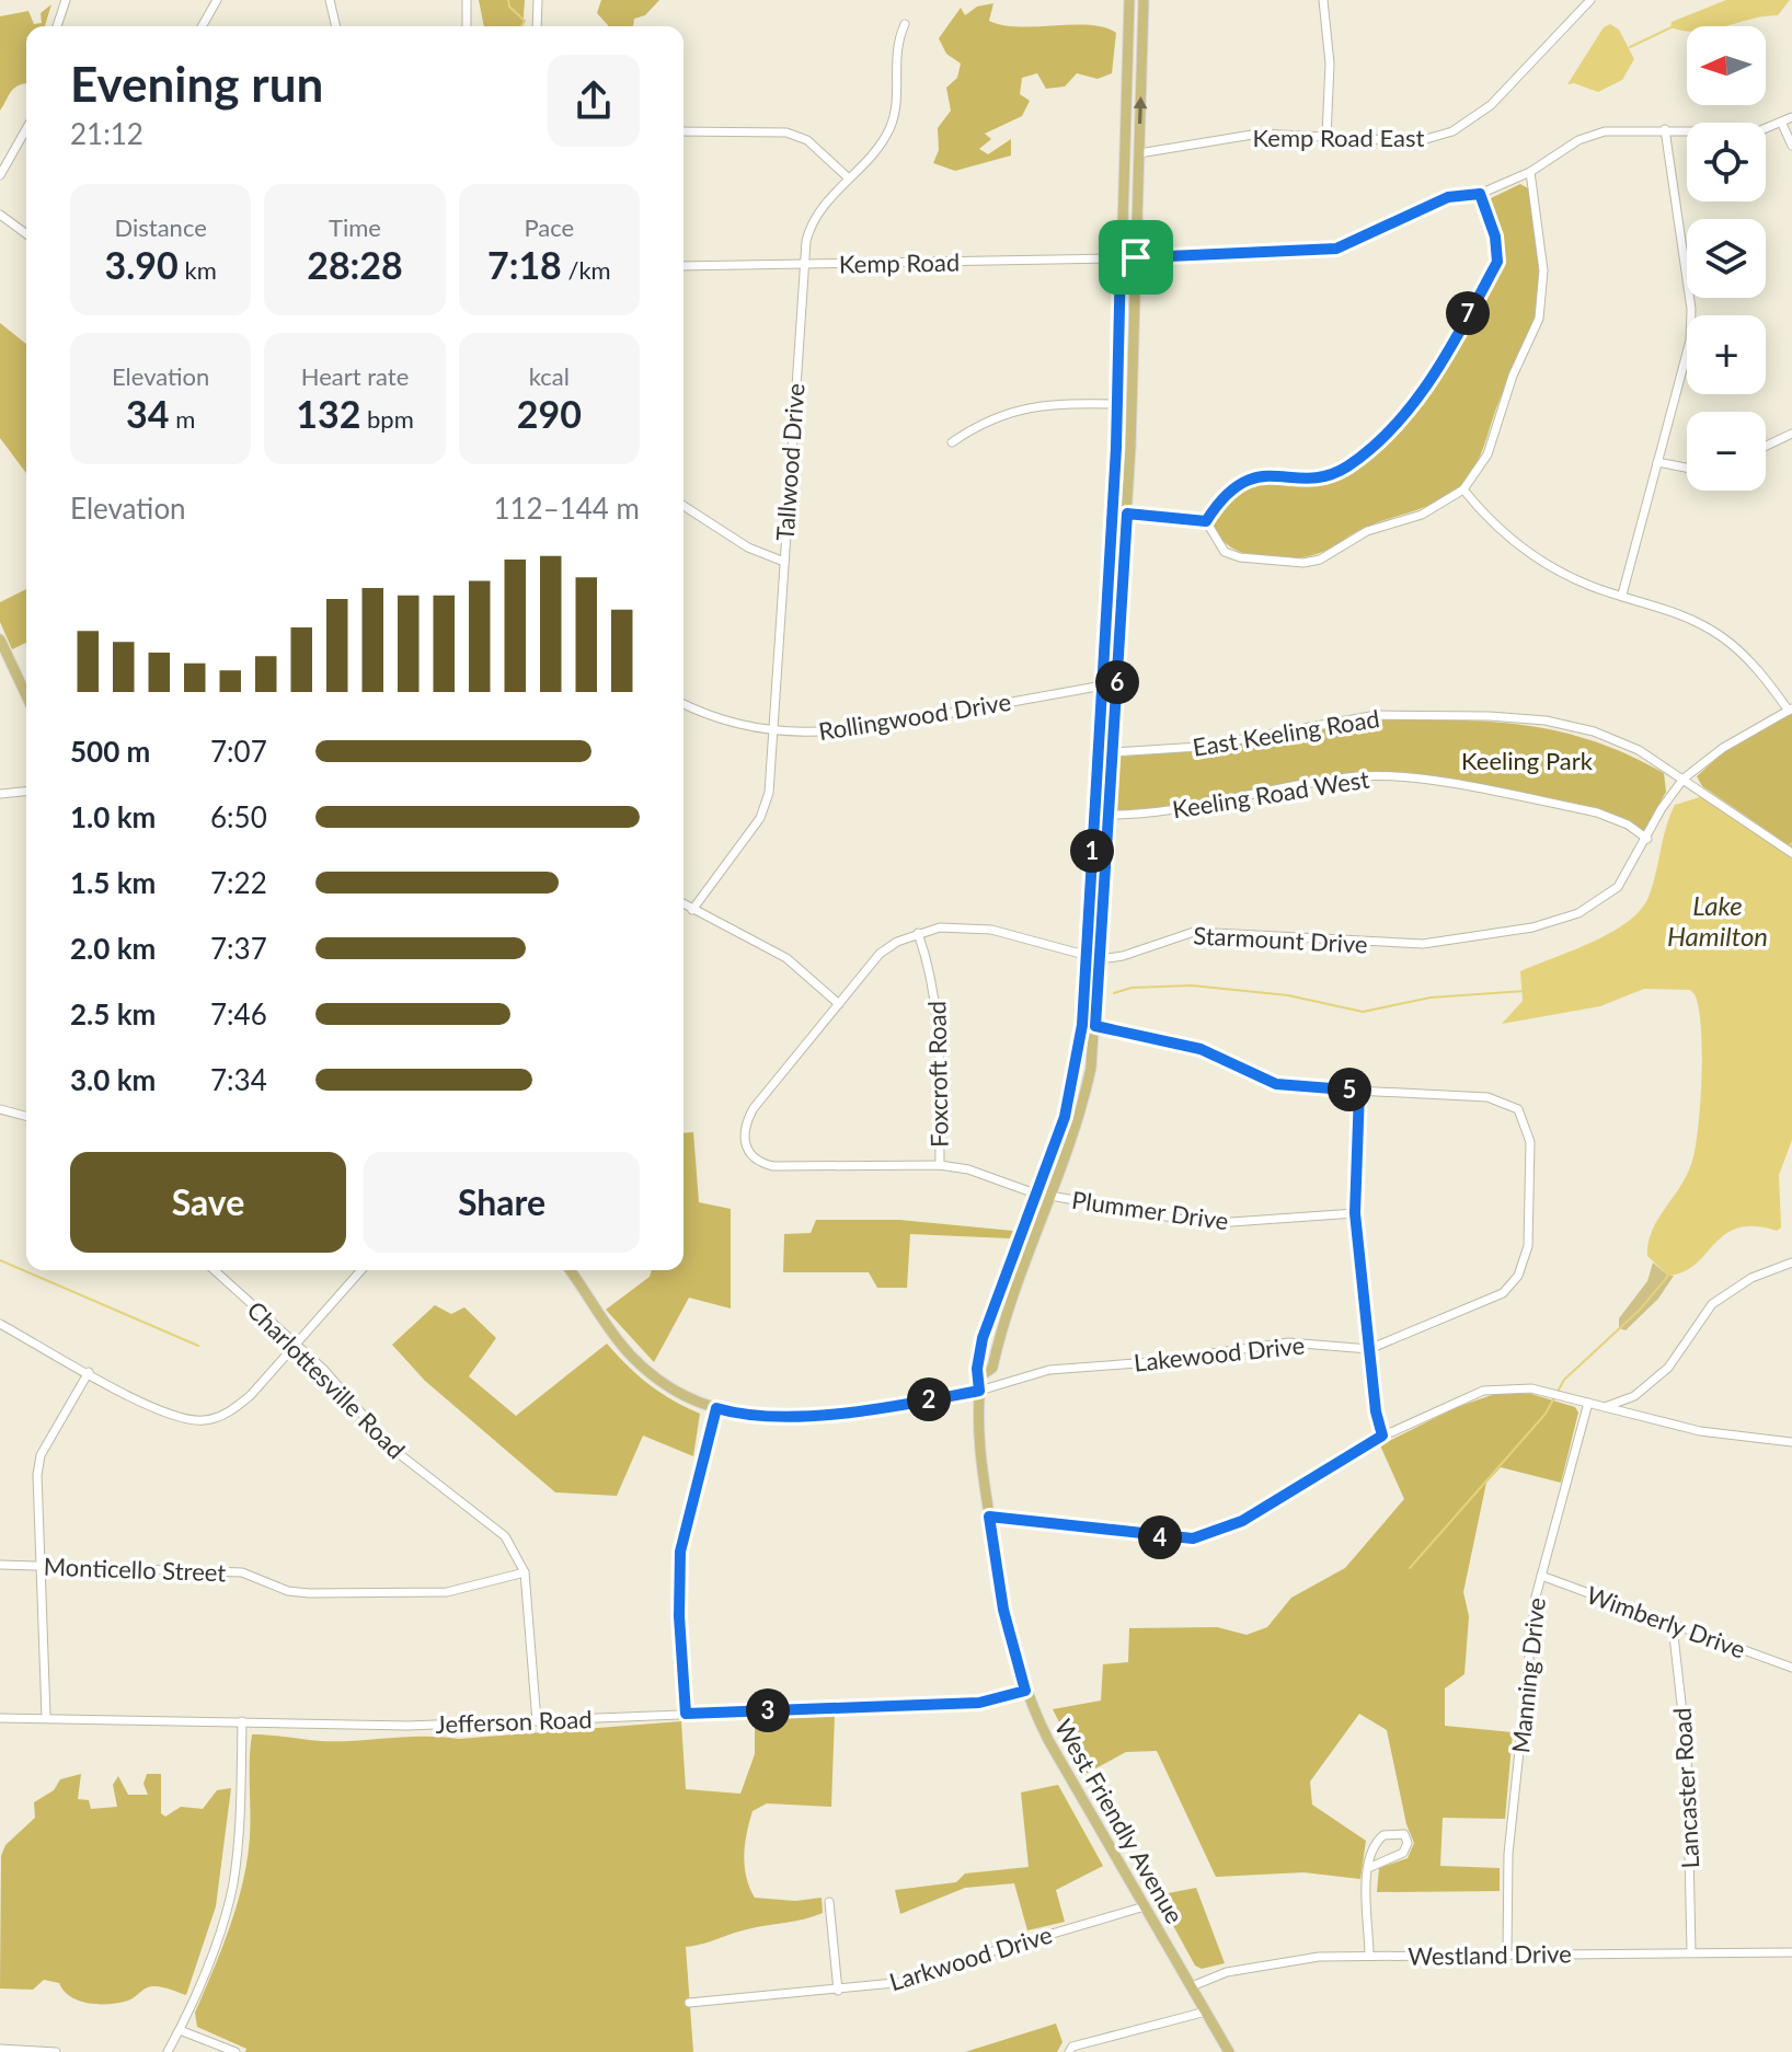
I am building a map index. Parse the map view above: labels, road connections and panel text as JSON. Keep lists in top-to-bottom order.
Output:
{
  "streets": {
    "main road": ["West Friendly Avenue"],
    "street": [
      "Kemp Road East",
      "Kemp Road",
      "Tallwood Drive",
      "Rollingwood Drive",
      "East Keeling Road",
      "Keeling Road West",
      "Starmount Drive",
      "Foxcroft Road",
      "Plummer Drive",
      "Lakewood Drive",
      "Charlottesville Road",
      "Monticello Street",
      "Wimberly Drive",
      "Manning Drive",
      "Jefferson Road",
      "Lancaster Road",
      "Westland Drive",
      "Larkwood Drive"
    ]
  },
  "crossings": [
    ["Kemp Road East", "West Friendly Avenue"],
    ["Kemp Road", "Tallwood Drive"],
    ["Kemp Road", "West Friendly Avenue"],
    ["Tallwood Drive", "Rollingwood Drive"],
    ["Rollingwood Drive", "West Friendly Avenue"],
    ["East Keeling Road", "Starmount Drive"],
    ["East Keeling Road", "West Friendly Avenue"],
    ["Keeling Road West", "Starmount Drive"],
    ["Keeling Road West", "West Friendly Avenue"],
    ["Starmount Drive", "Foxcroft Road"],
    ["Starmount Drive", "West Friendly Avenue"],
    ["Plummer Drive", "West Friendly Avenue"],
    ["Lakewood Drive", "West Friendly Avenue"],
    ["Charlottesville Road", "Monticello Street"],
    ["Charlottesville Road", "Jefferson Road"],
    ["Wimberly Drive", "Manning Drive"],
    ["Wimberly Drive", "Lancaster Road"],
    ["Manning Drive", "Westland Drive"],
    ["Jefferson Road", "West Friendly Avenue"],
    ["Lancaster Road", "Westland Drive"],
    ["West Friendly Avenue", "Westland Drive"],
    ["West Friendly Avenue", "Larkwood Drive"]
  ],
  "water": ["Lake Hamilton"],
  "parks": ["Keeling Park"],
  "north": "left",
  "page": {
    "map_buttons": ["+", "−"],
    "heading": ["Evening run", "21:12"],
    "stats": [
      ["Distance", "3.90 km"],
      ["Time", "28:28"],
      ["Pace", "7:18 /km"],
      ["Elevation", "34 m"],
      ["Heart rate", "132 bpm"],
      ["kcal", "290"]
    ],
    "pins": [
      "7",
      "6",
      "1",
      "5",
      "2",
      "4",
      "3"
    ],
    "chart": ["Elevation", "112–144 m"],
    "list": [
      {
        "name": "500 m",
        "note": "7:07"
      },
      {
        "name": "1.0 km",
        "note": "6:50"
      },
      {
        "name": "1.5 km",
        "note": "7:22"
      },
      {
        "name": "2.0 km",
        "note": "7:37"
      },
      {
        "name": "2.5 km",
        "note": "7:46"
      },
      {
        "name": "3.0 km",
        "note": "7:34"
      }
    ],
    "buttons": ["Save", "Share"]
  }
}
